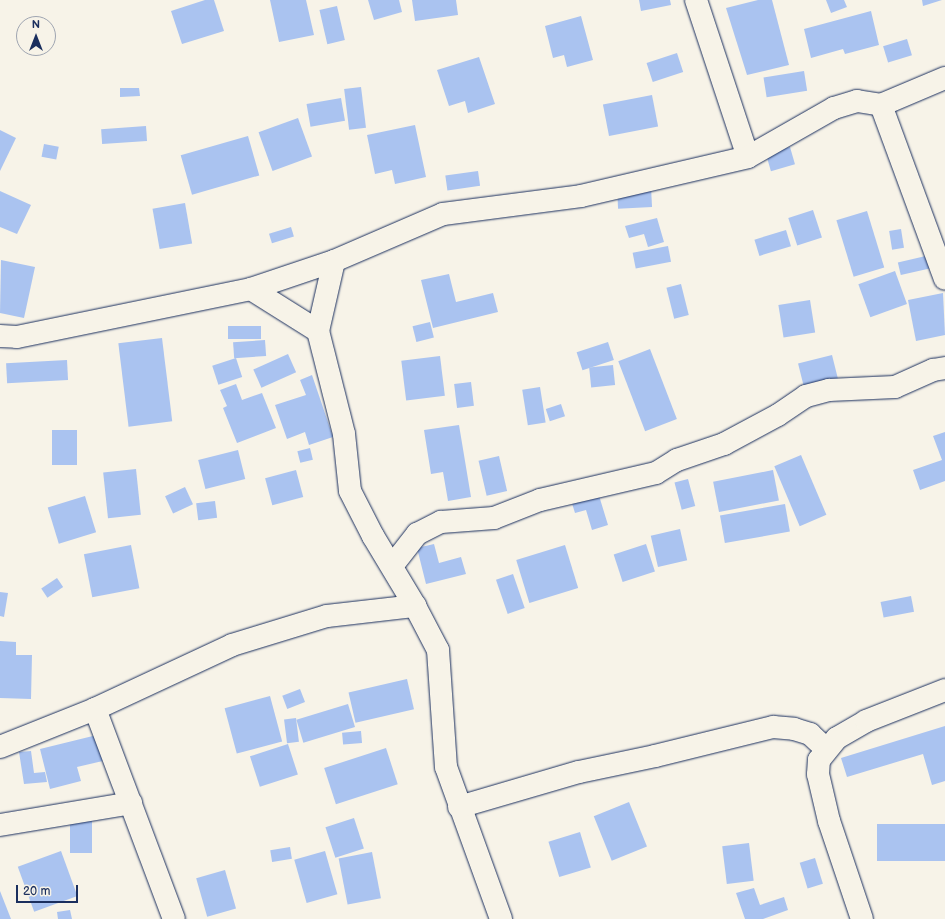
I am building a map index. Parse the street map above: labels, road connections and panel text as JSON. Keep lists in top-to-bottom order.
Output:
{
  "scale_bar": "20 m",
  "north": "top"
}
